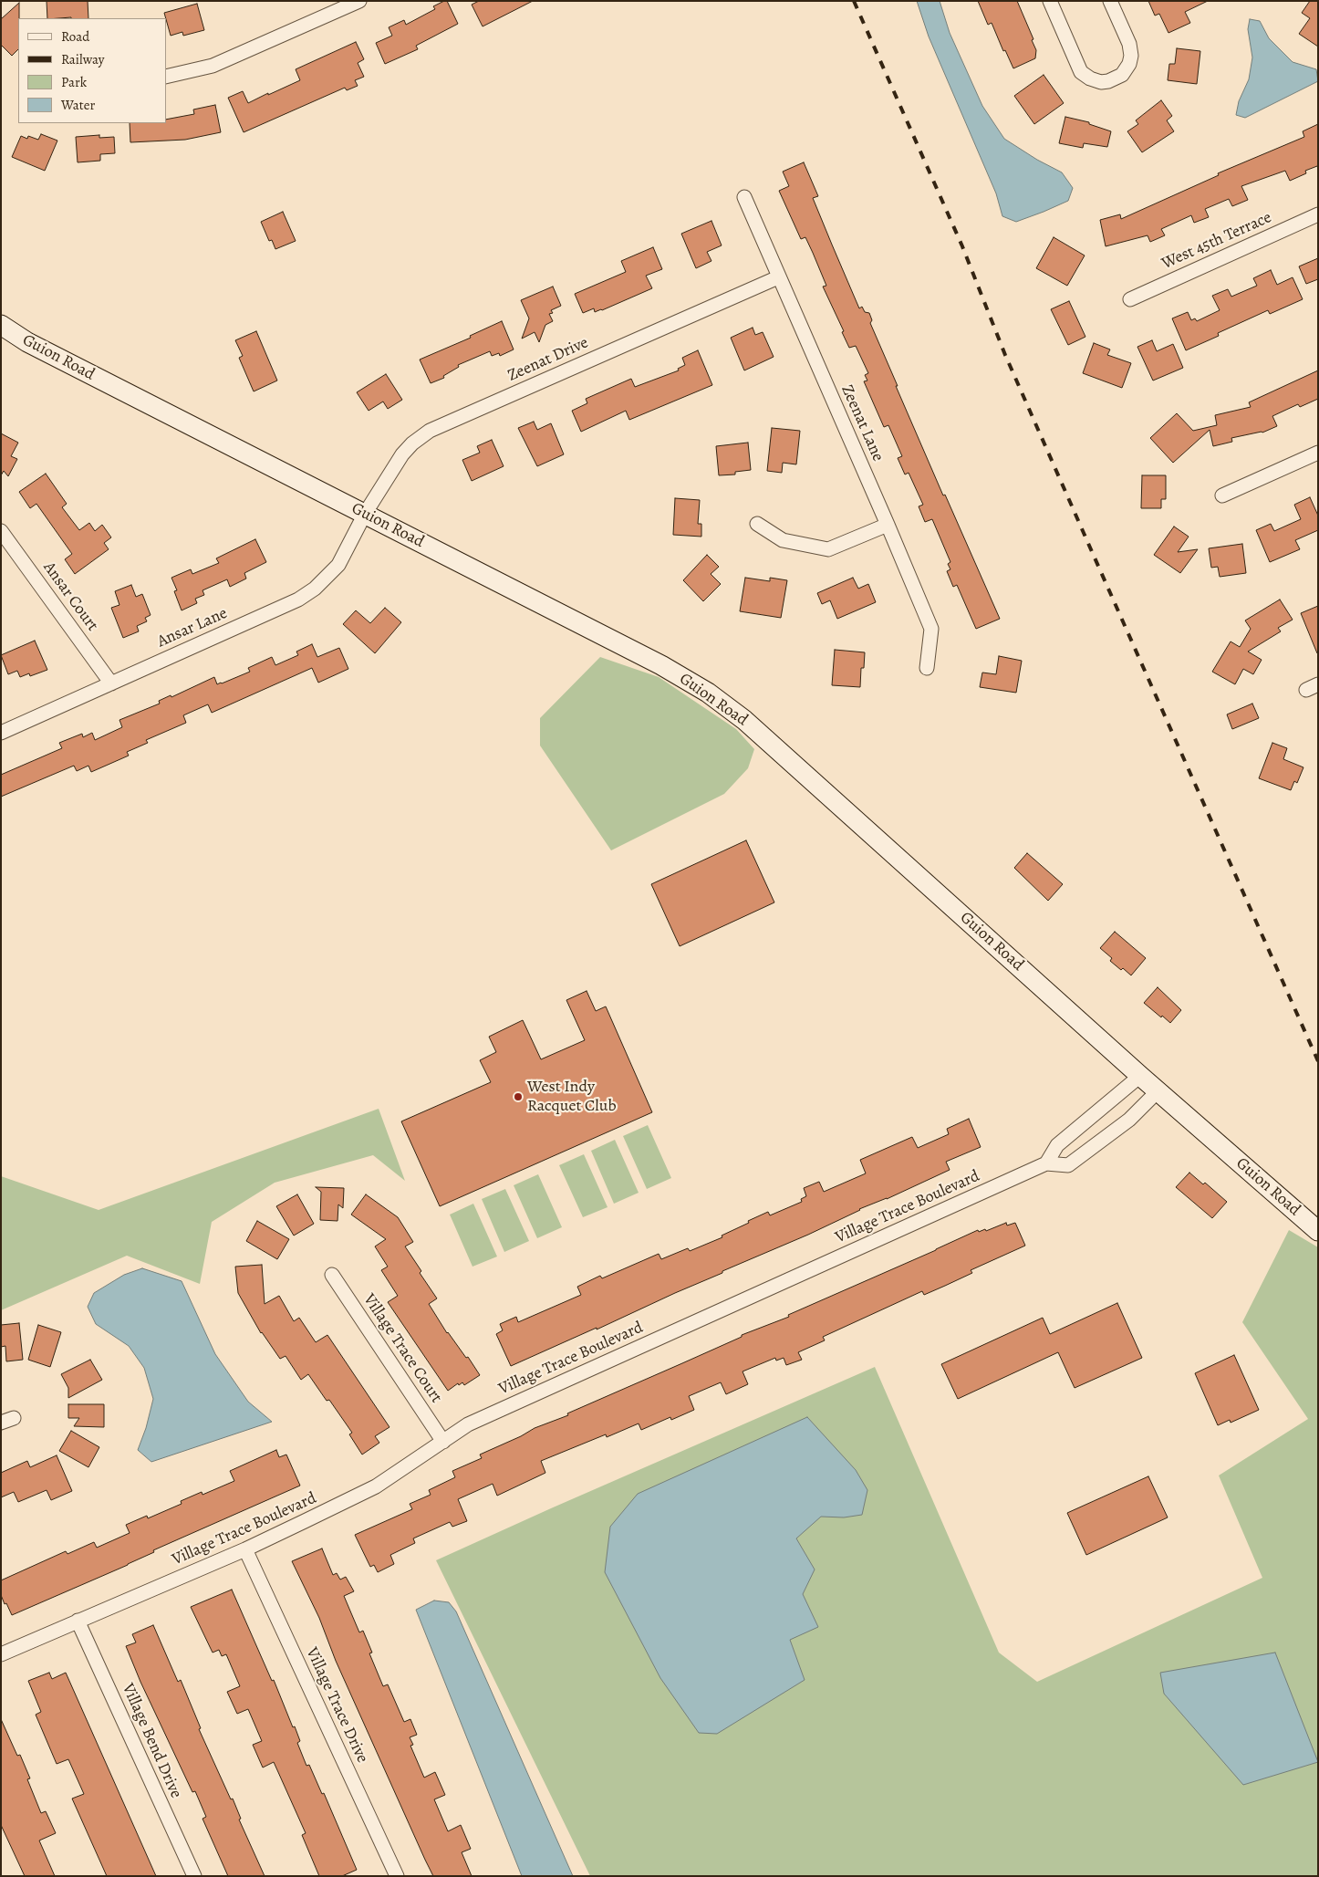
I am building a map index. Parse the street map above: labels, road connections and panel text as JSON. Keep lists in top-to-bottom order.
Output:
{
  "streets": {
    "street": [
      "West 45th Terrace",
      "Guion Road",
      "Zeenat Drive",
      "Zeenat Lane",
      "Ansar Court",
      "Ansar Lane",
      "Village Trace Boulevard",
      "Village Trace Court",
      "Village Trace Drive",
      "Village Bend Drive"
    ]
  },
  "crossings": [
    ["Guion Road", "Zeenat Drive"],
    ["Guion Road", "Ansar Lane"],
    ["Zeenat Drive", "Zeenat Lane"],
    ["Zeenat Drive", "Ansar Lane"],
    ["Ansar Court", "Ansar Lane"],
    ["Village Trace Boulevard", "Village Trace Court"],
    ["Village Trace Boulevard", "Village Trace Drive"],
    ["Village Trace Boulevard", "Village Bend Drive"]
  ],
  "places": ["West Indy Racquet Club"],
  "legend": [
    "Road",
    "Railway",
    "Park",
    "Water"
  ]
}
